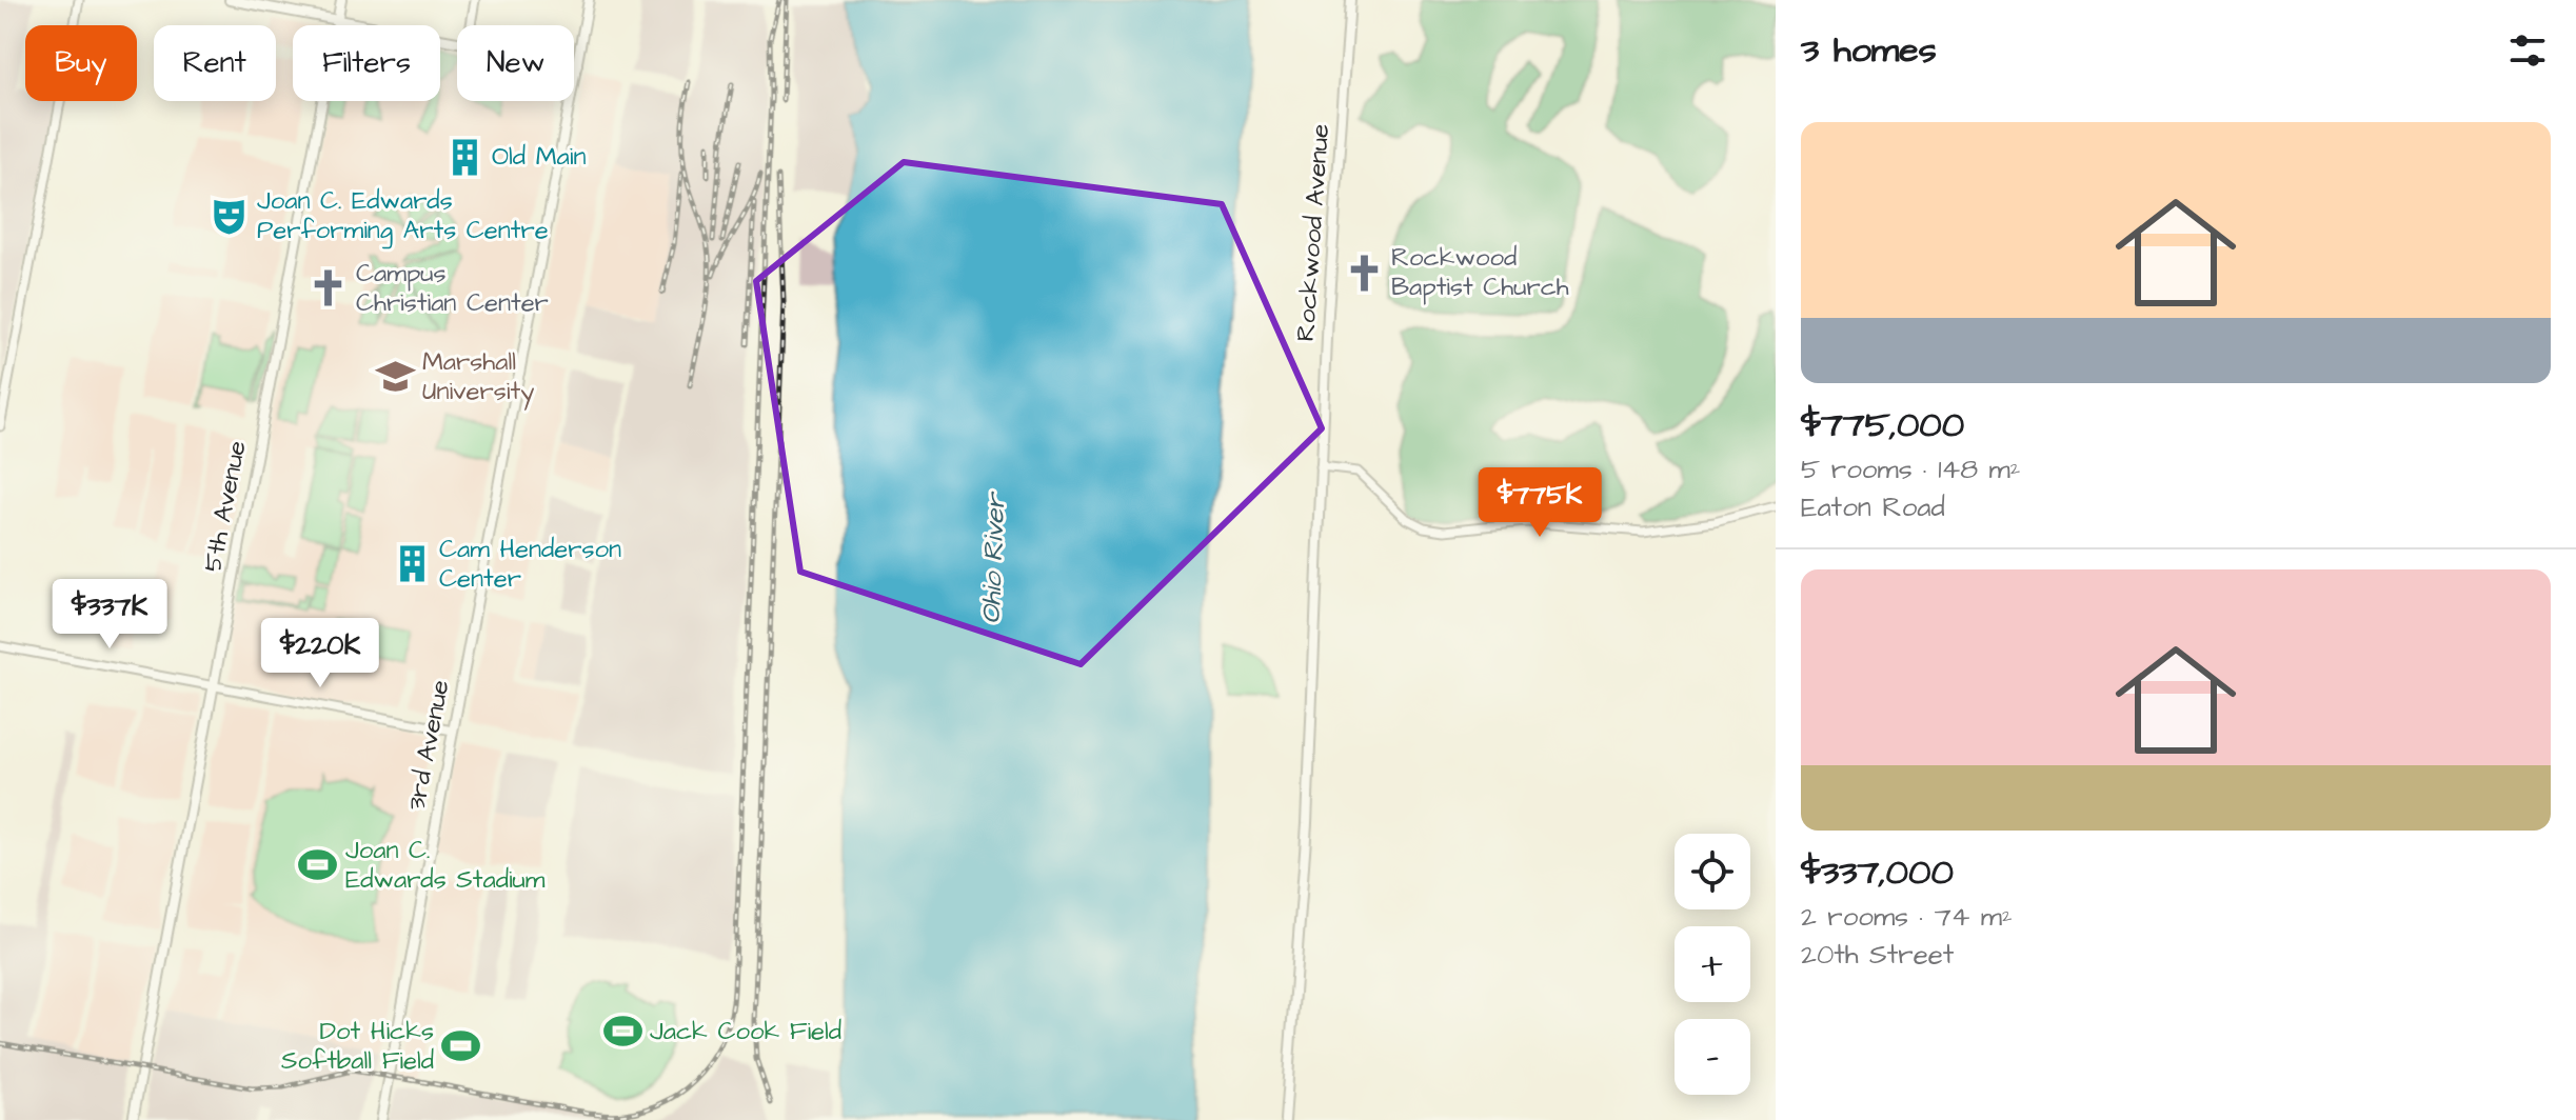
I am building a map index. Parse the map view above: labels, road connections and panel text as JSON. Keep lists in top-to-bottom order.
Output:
{
  "streets": {
    "main road": ["Rockwood Avenue", "5th Avenue", "3rd Avenue"]
  },
  "water": ["Ohio River"],
  "places": {
    "building": ["Old Main", "Cam Henderson Center"],
    "theatre": ["Joan C. Edwards Performing Arts Centre"],
    "church": ["Rockwood Baptist Church", "Campus Christian Center"],
    "school or university": ["Marshall University"],
    "sports": ["Joan C. Edwards Stadium", "Jack Cook Field", "Dot Hicks Softball Field"]
  },
  "page": {
    "heading": "3 homes",
    "chip": [
      "Buy",
      "Rent",
      "Filters",
      "New"
    ],
    "list": [
      {
        "name": "$775,000",
        "note": "5 rooms · 148 m² · Eaton Road"
      },
      {
        "name": "$337,000",
        "note": "2 rooms · 74 m² · 20th Street"
      }
    ],
    "price": ["$775K", "$337K", "$220K"],
    "map_buttons": ["+", "−"]
  }
}
